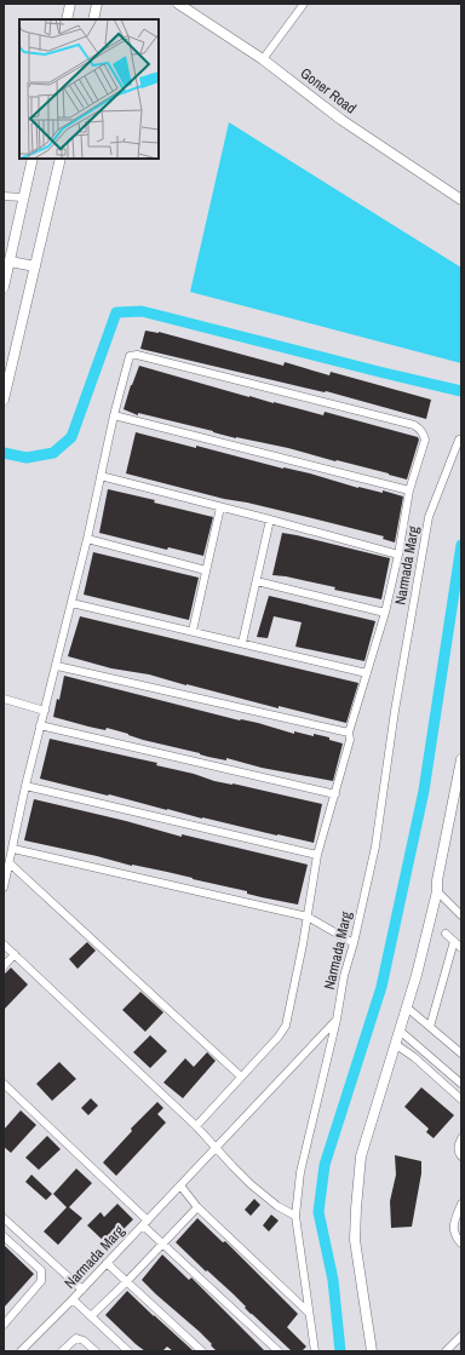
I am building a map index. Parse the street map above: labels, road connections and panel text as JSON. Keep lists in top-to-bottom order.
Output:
{
  "streets": {
    "street": ["Goner Road", "Narmada Marg"]
  }
}
